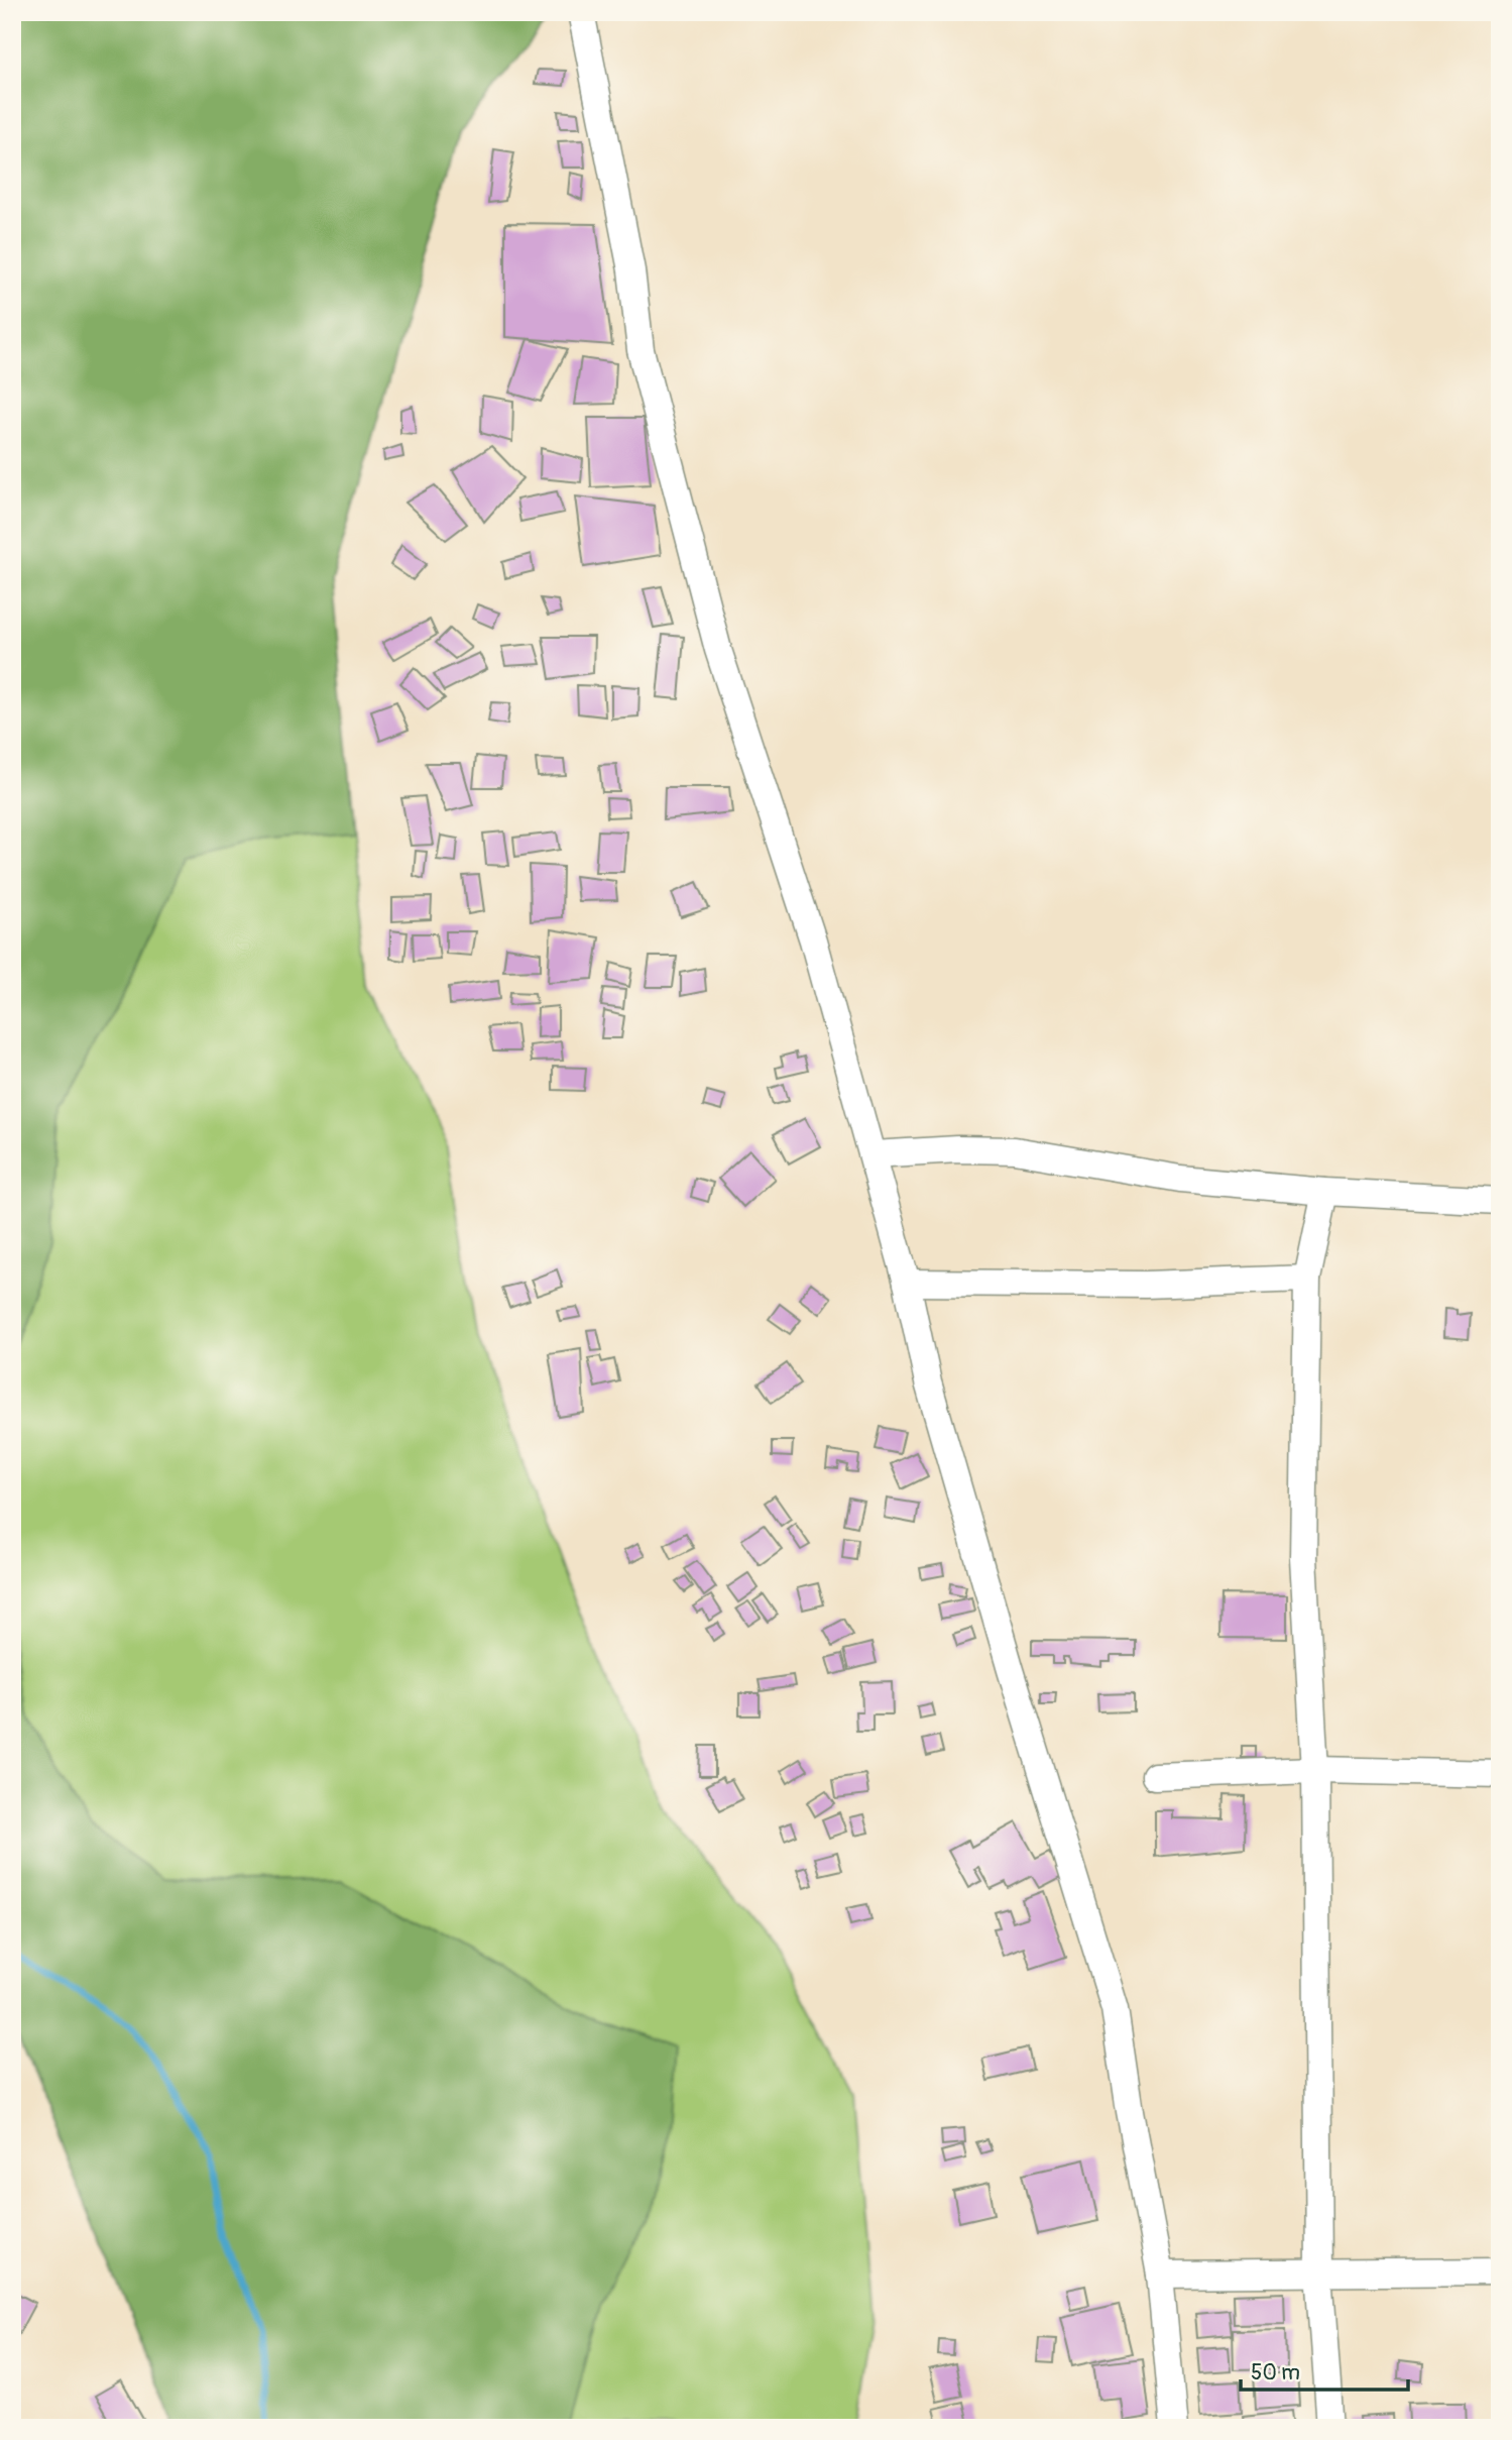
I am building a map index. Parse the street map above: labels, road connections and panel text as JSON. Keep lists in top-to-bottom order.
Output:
{
  "scale_bar": "50 m"
}
